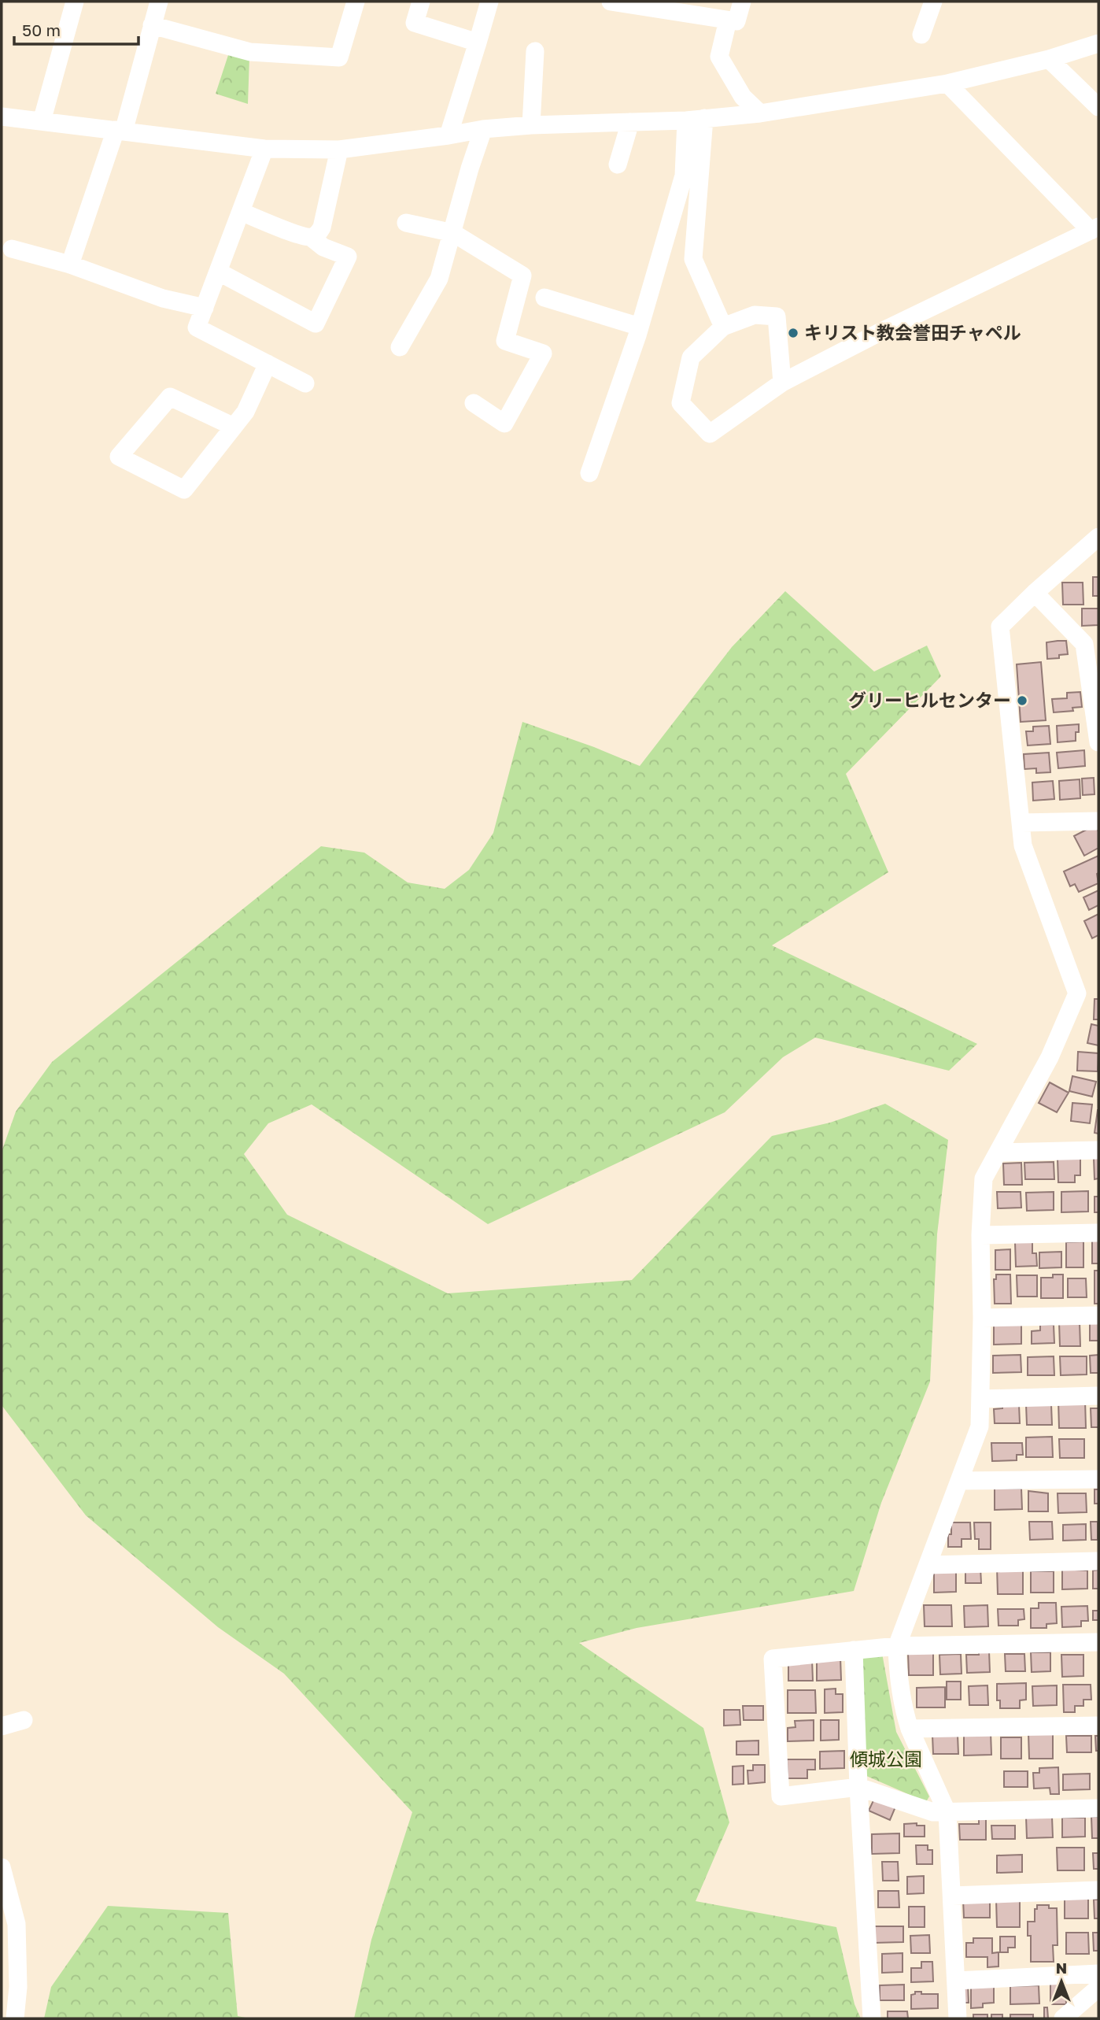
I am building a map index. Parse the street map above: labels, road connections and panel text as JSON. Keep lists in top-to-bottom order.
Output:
{
  "parks": ["傾城公園"],
  "places": ["キリスト教会誉田チャペル", "グリーヒルセンター"],
  "scale_bar": "50 m",
  "north": "top"
}
